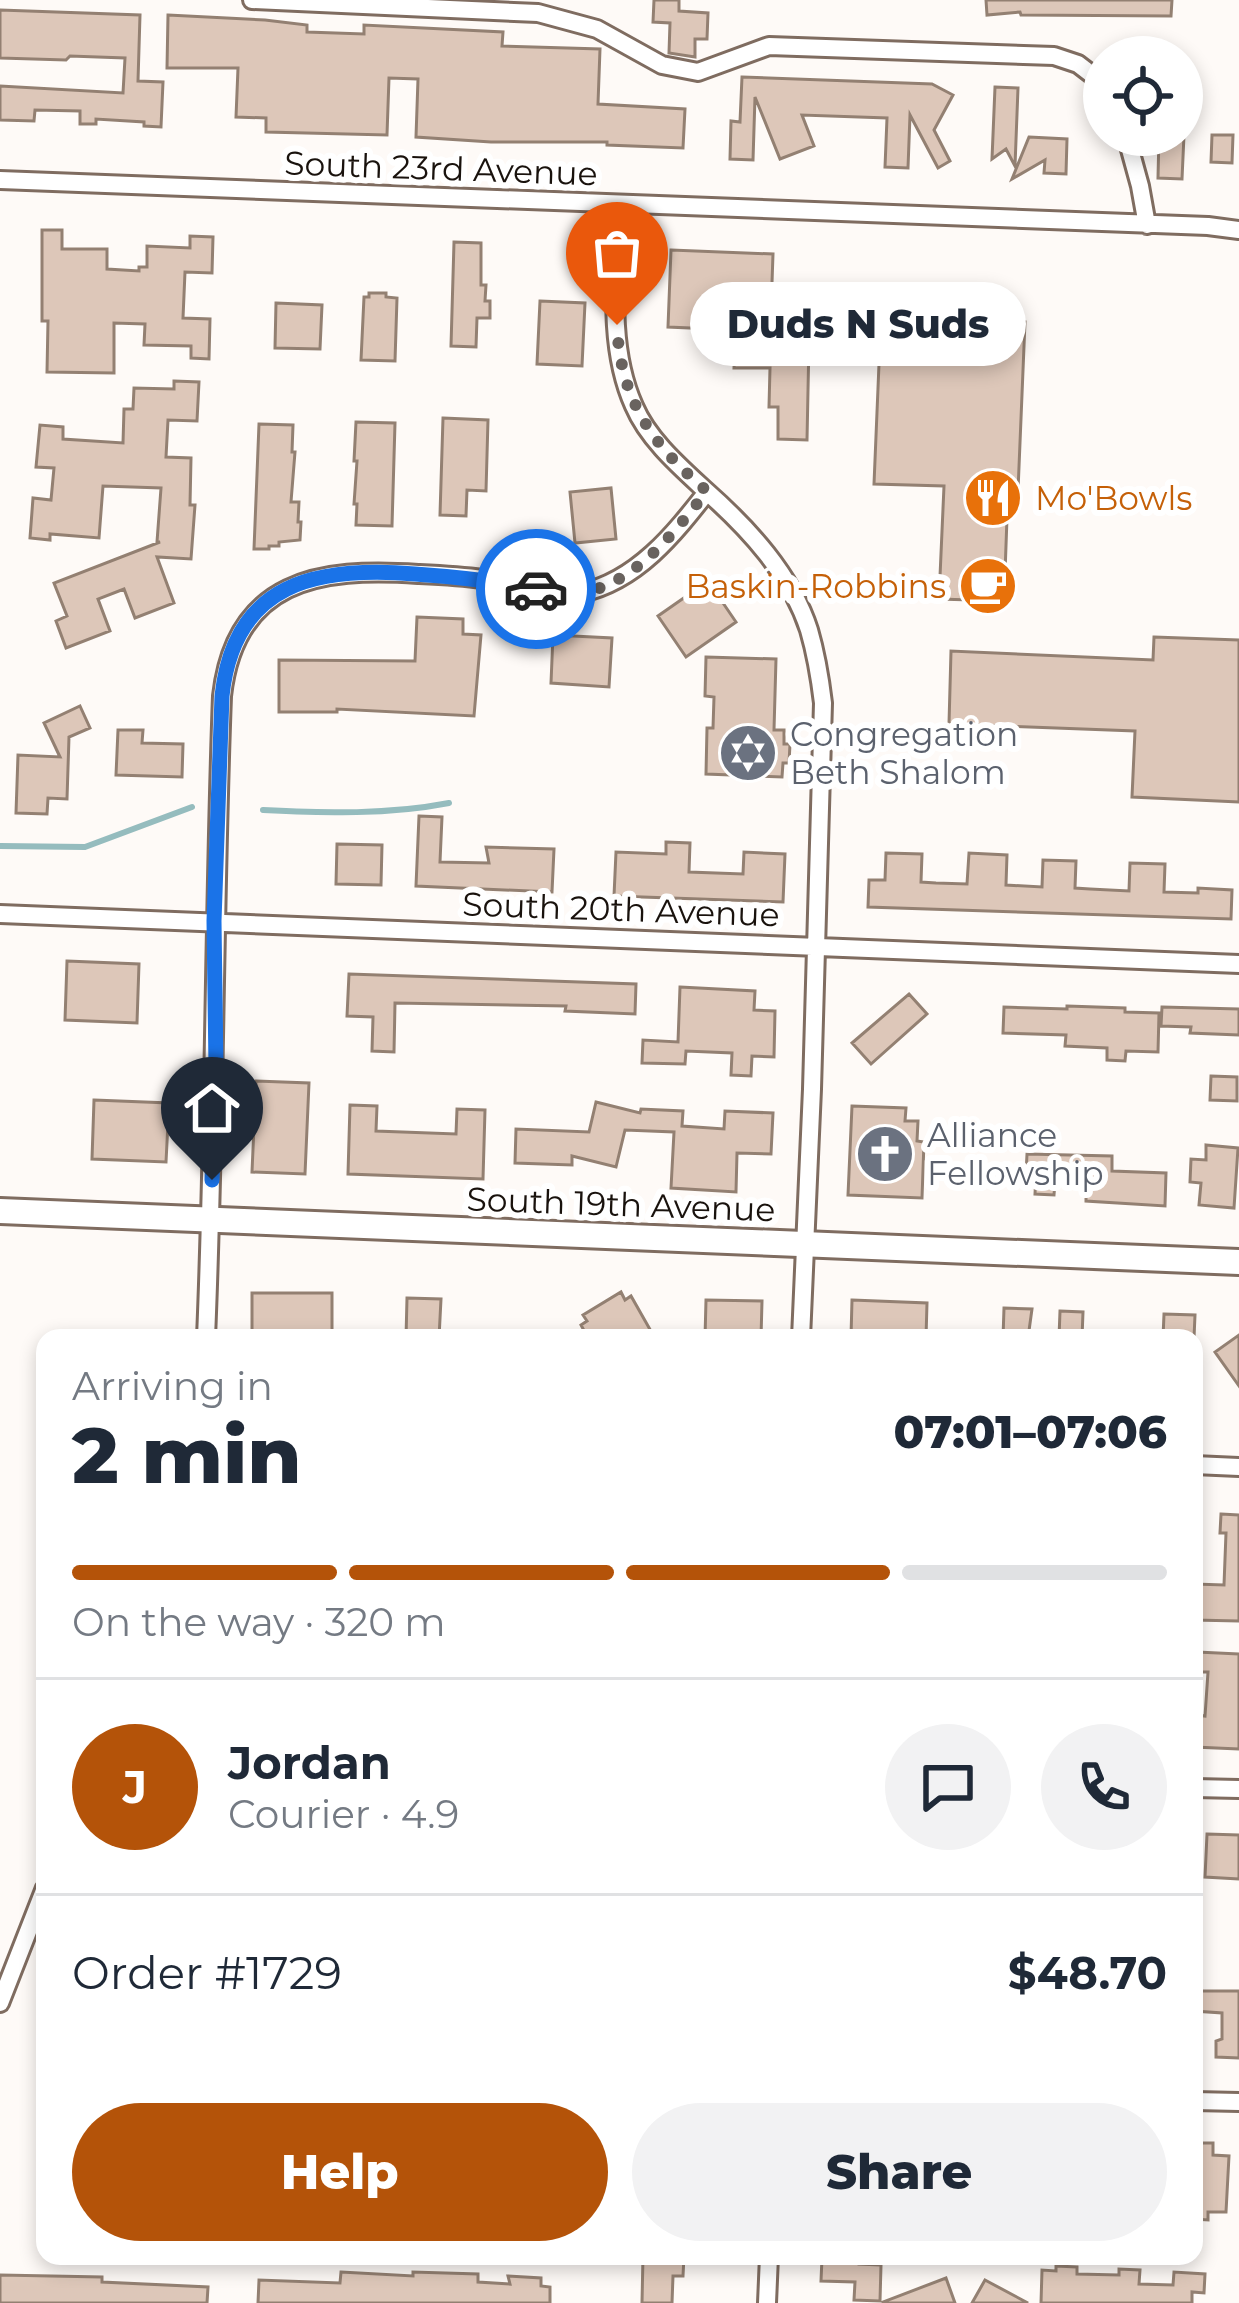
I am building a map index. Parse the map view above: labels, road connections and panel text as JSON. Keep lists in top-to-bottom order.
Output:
{
  "streets": {
    "main road": ["South 19th Avenue"],
    "street": ["South 23rd Avenue", "South 20th Avenue"]
  },
  "places": {
    "other": ["Duds N Suds"],
    "restaurant": ["Mo'Bowls"],
    "cafe": ["Baskin-Robbins"],
    "synagogue": ["Congregation Beth Shalom"],
    "church": ["Alliance Fellowship"]
  },
  "page": {
    "bubble": "Duds N Suds",
    "heading": ["2 min", "Arriving in", "07:01–07:06"],
    "panel": [
      "Jordan",
      "Courier · 4.9",
      "Order #1729",
      "$48.70"
    ],
    "bar": "On the way · 320 m",
    "round": "J",
    "buttons": ["Help", "Share"]
  }
}
